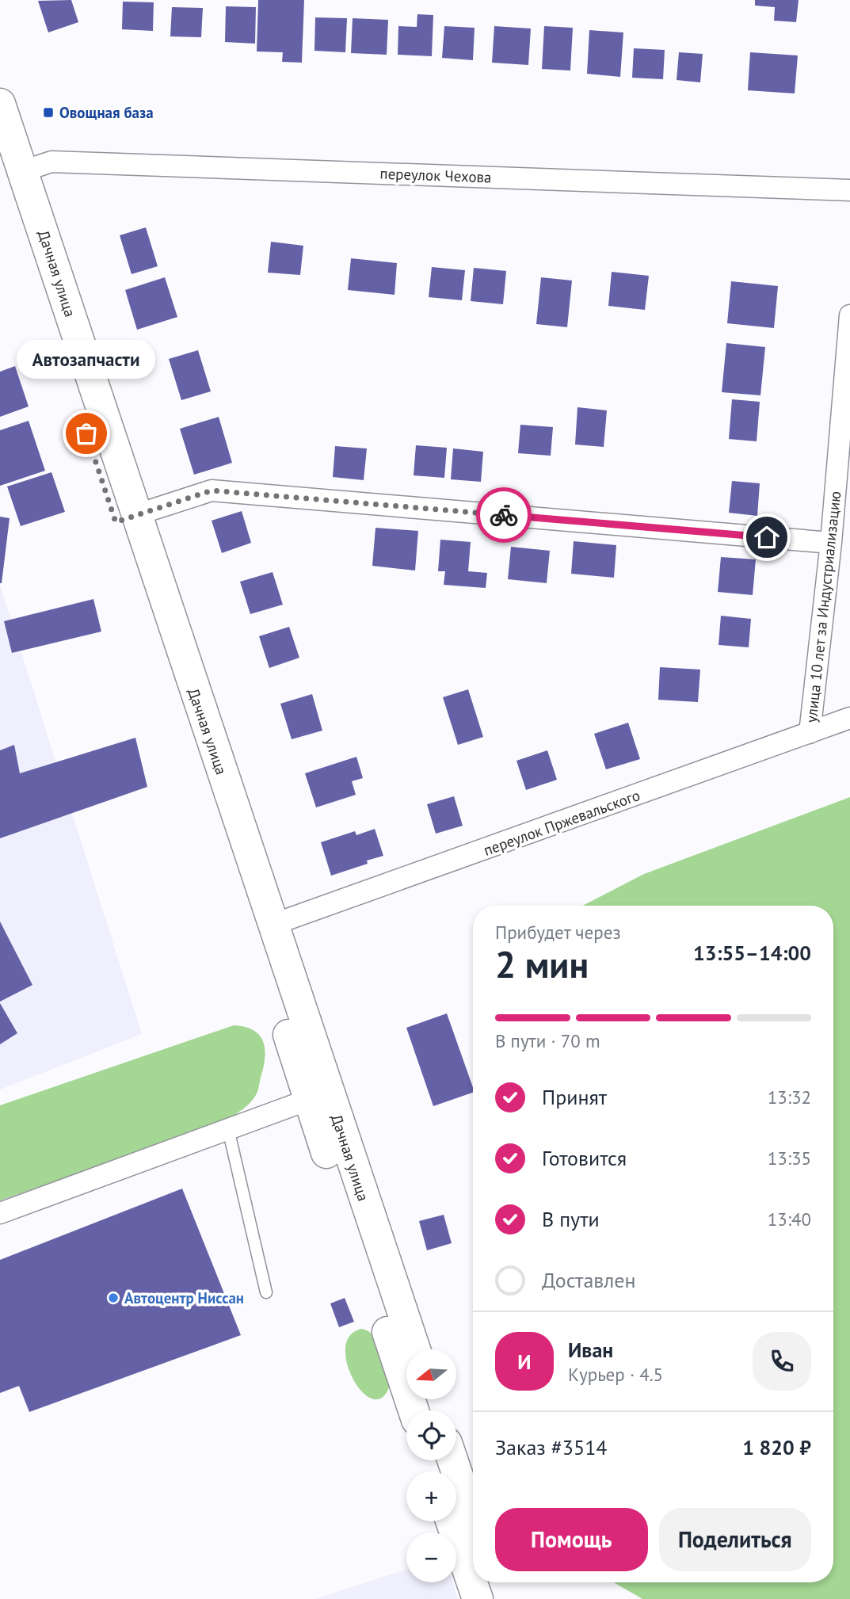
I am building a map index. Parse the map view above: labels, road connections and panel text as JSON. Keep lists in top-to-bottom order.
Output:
{
  "streets": {
    "main road": ["Дачная улица"],
    "street": ["переулок Чехова", "улица 10 лет за Индустриализацию", "переулок Пржевальского"]
  },
  "crossings": [
    ["переулок Чехова", "Дачная улица"],
    ["Дачная улица", "переулок Пржевальского"],
    ["улица 10 лет за Индустриализацию", "переулок Пржевальского"]
  ],
  "places": {
    "transit": ["Овощная база"],
    "other": ["Автозапчасти", "Автоцентр Ниссан"]
  },
  "north": "left",
  "page": {
    "bubble": "Автозапчасти",
    "heading": ["2 мин", "Прибудет через", "13:55–14:00"],
    "panel": [
      "Иван",
      "Курьер · 4.5",
      "Заказ #3514",
      "1 820 ₽"
    ],
    "bar": "В пути · 70 m",
    "list": [
      ["Принят", "13:32"],
      ["Готовится", "13:35"],
      ["В пути", "13:40"],
      "Доставлен"
    ],
    "round": "И",
    "map_buttons": ["+", "−"],
    "buttons": ["Помощь", "Поделиться"]
  }
}
